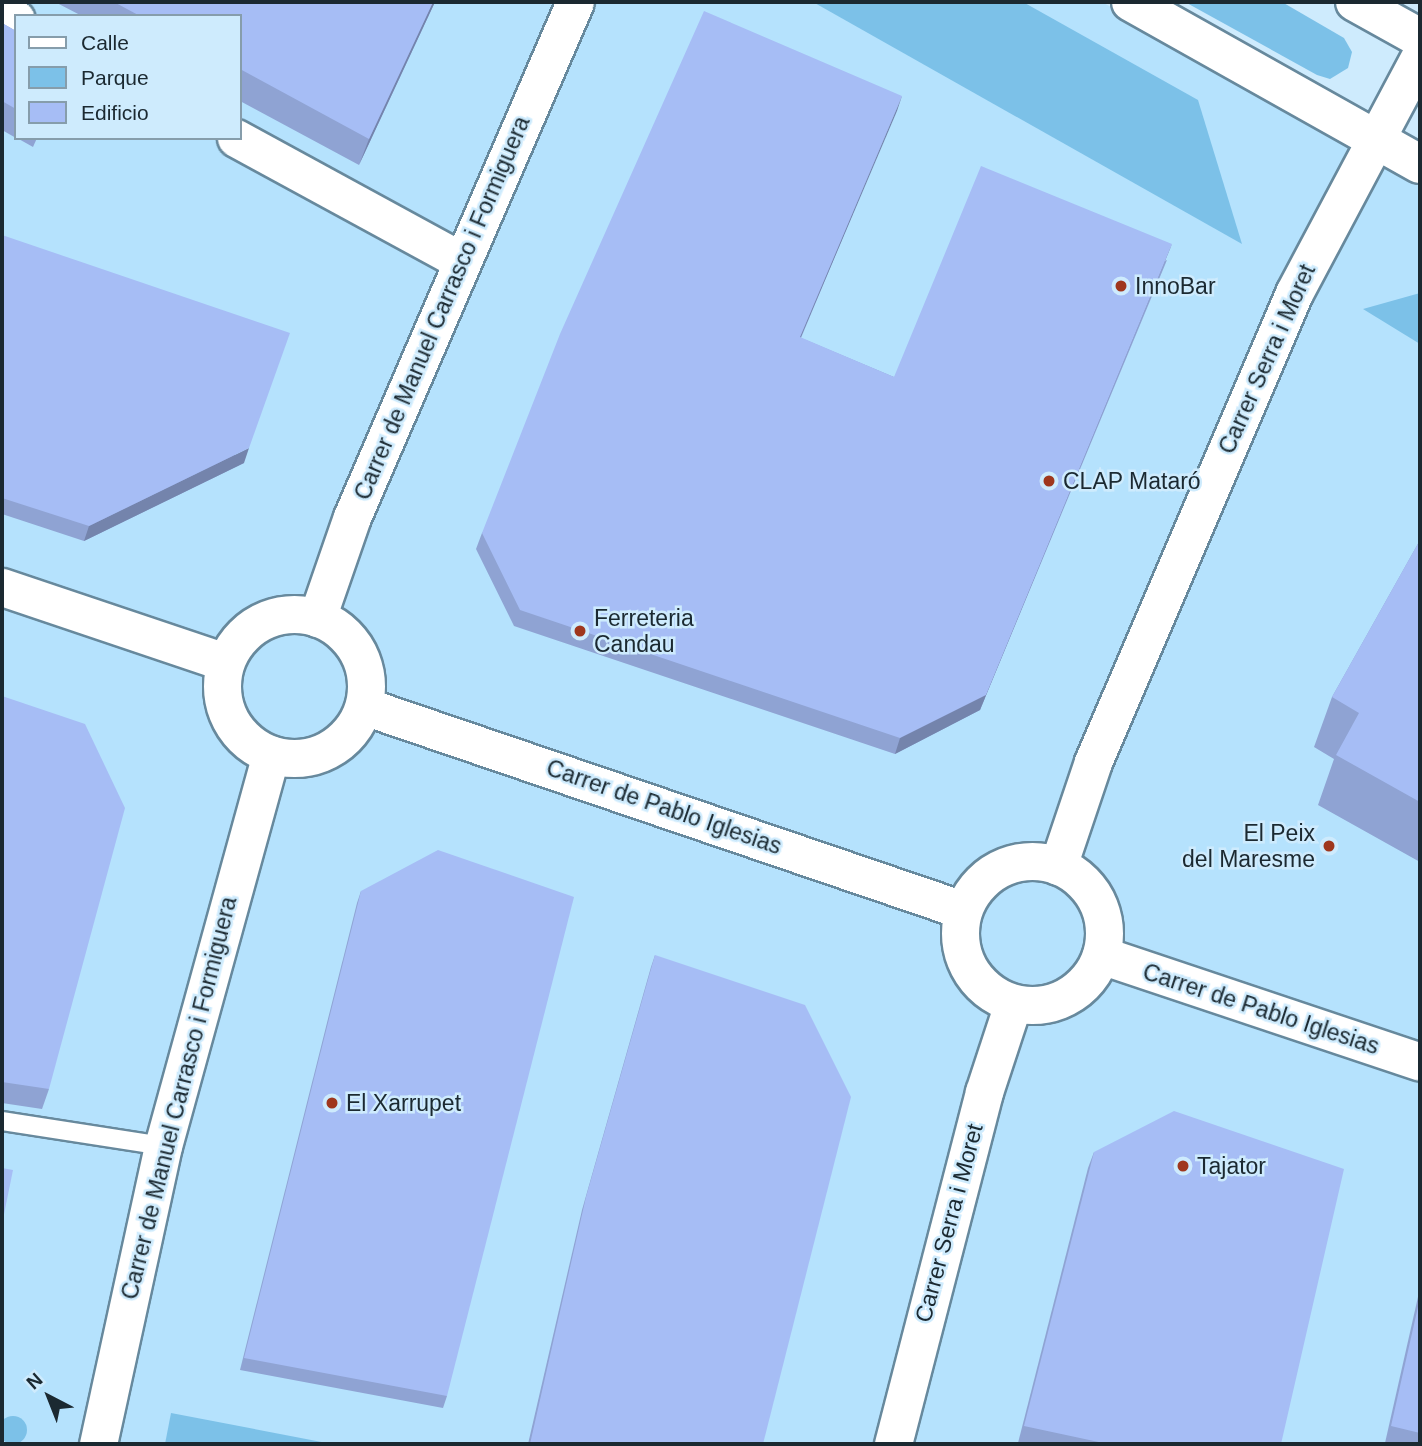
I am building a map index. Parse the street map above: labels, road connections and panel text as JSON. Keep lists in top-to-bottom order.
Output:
{
  "streets": {
    "street": ["Carrer de Manuel Carrasco i Formiguera", "Carrer Serra i Moret", "Carrer de Pablo Iglesias"]
  },
  "crossings": [
    ["Carrer de Manuel Carrasco i Formiguera", "Carrer de Pablo Iglesias"],
    ["Carrer Serra i Moret", "Carrer de Pablo Iglesias"]
  ],
  "places": [
    "InnoBar",
    "CLAP Mataró",
    "Ferreteria Candau",
    "El Peix del Maresme",
    "El Xarrupet",
    "Tajator"
  ],
  "legend": ["Calle", "Parque", "Edificio"],
  "north": "top left"
}
